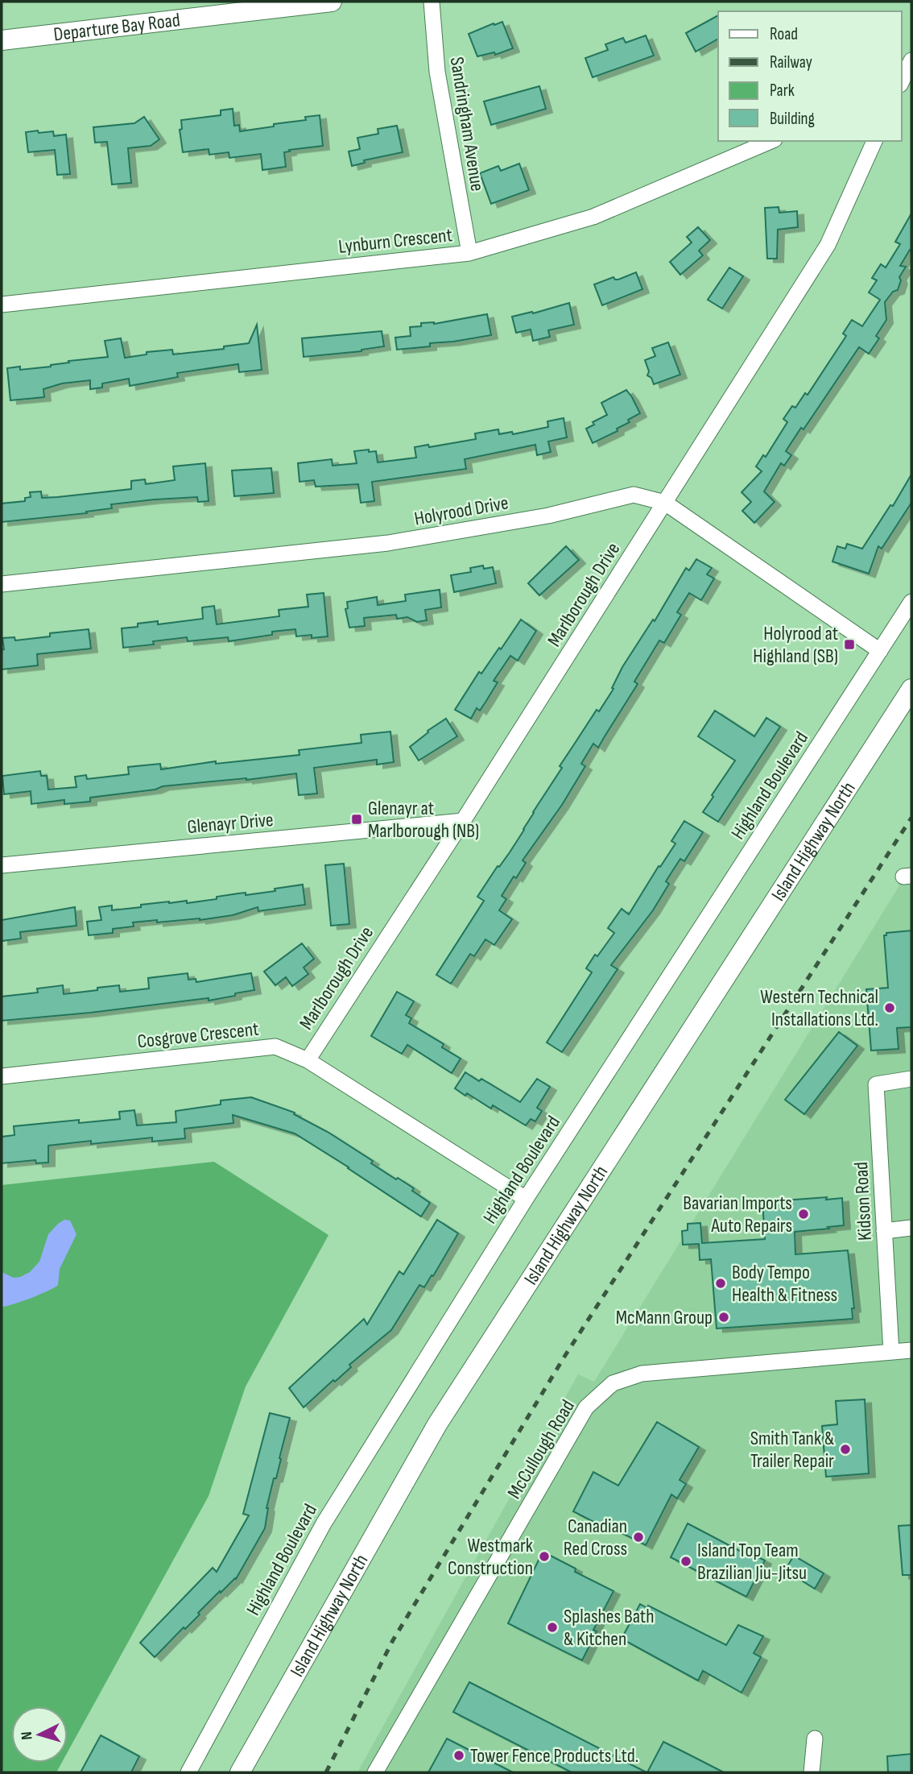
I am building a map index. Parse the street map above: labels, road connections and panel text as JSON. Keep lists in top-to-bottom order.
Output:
{
  "streets": {
    "main road": ["Departure Bay Road", "Island Highway North"],
    "street": [
      "Sandringham Avenue",
      "Lynburn Crescent",
      "Holyrood Drive",
      "Marlborough Drive",
      "Highland Boulevard",
      "Glenayr Drive",
      "Cosgrove Crescent",
      "Kidson Road",
      "McCullough Road"
    ]
  },
  "crossings": [
    ["Sandringham Avenue", "Lynburn Crescent"],
    ["Holyrood Drive", "Marlborough Drive"],
    ["Holyrood Drive", "Highland Boulevard"],
    ["Marlborough Drive", "Glenayr Drive"],
    ["Marlborough Drive", "Cosgrove Crescent"],
    ["Highland Boulevard", "Cosgrove Crescent"],
    ["Kidson Road", "McCullough Road"]
  ],
  "places": {
    "transit": ["Holyrood at Highland (SB)", "Glenayr at Marlborough (NB)"],
    "other": [
      "Western Technical Installations Ltd.",
      "Bavarian Imports Auto Repairs",
      "Body Tempo Health & Fitness",
      "McMann Group",
      "Smith Tank & Trailer Repair",
      "Canadian Red Cross",
      "Westmark Construction",
      "Island Top Team Brazilian Jiu-Jitsu",
      "Splashes Bath & Kitchen",
      "Tower Fence Products Ltd."
    ]
  },
  "legend": [
    "Road",
    "Railway",
    "Park",
    "Building"
  ],
  "north": "left"
}
